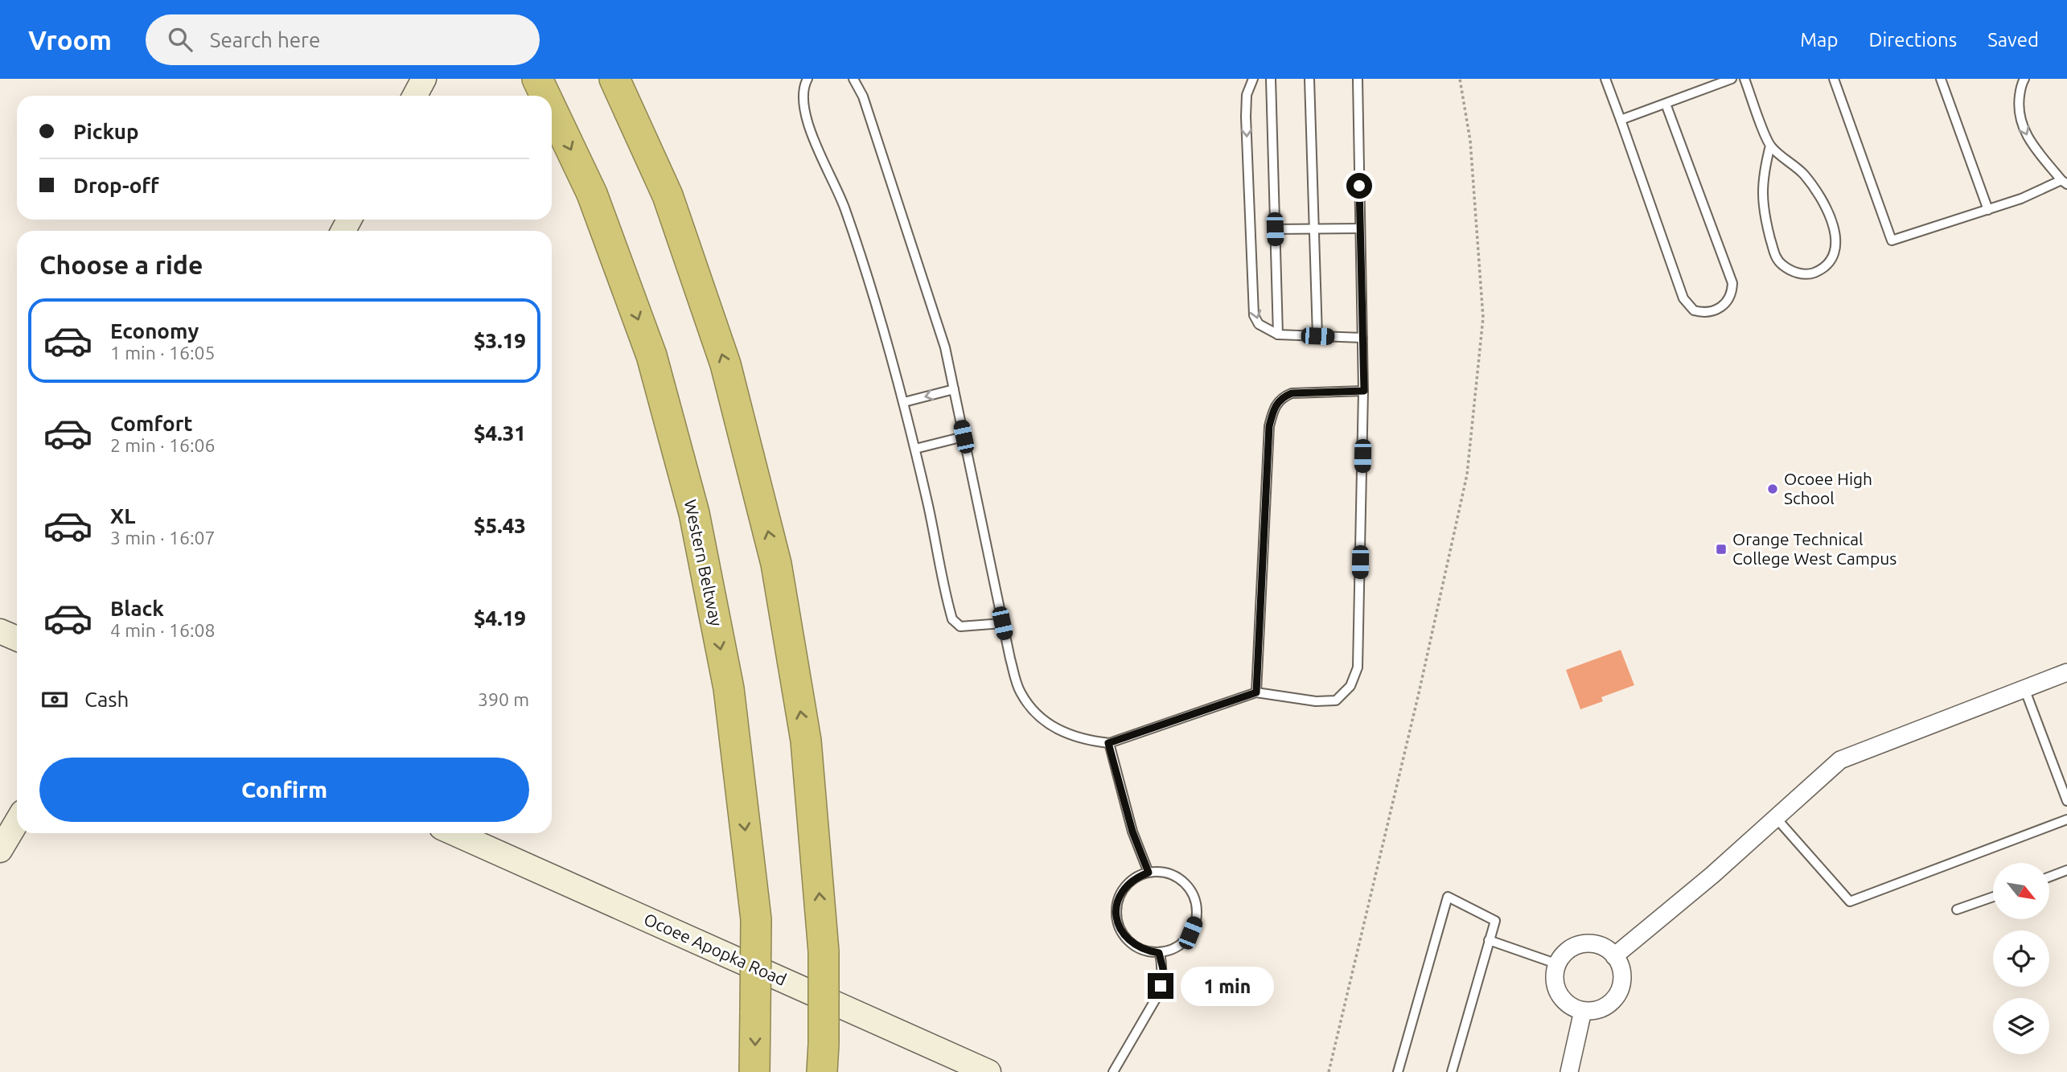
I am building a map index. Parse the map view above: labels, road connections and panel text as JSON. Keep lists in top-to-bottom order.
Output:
{
  "streets": {
    "highway": ["Western Beltway"],
    "main road": ["Ocoee Apopka Road"]
  },
  "places": {
    "other": ["Ocoee High School"],
    "transit": ["Orange Technical College West Campus"]
  },
  "north": "bottom right",
  "page": {
    "header": "Vroom",
    "search": "Search here",
    "nav": ["Map", "Directions", "Saved"],
    "banner": ["Pickup", "Drop-off"],
    "heading": "Choose a ride",
    "list": [
      {
        "name": "Economy",
        "note": "1 min · 16:05",
        "value": "$3.19"
      },
      {
        "name": "Comfort",
        "note": "2 min · 16:06",
        "value": "$4.31"
      },
      {
        "name": "XL",
        "note": "3 min · 16:07",
        "value": "$5.43"
      },
      {
        "name": "Black",
        "note": "4 min · 16:08",
        "value": "$4.19"
      }
    ],
    "pay": ["Cash", "390 m"],
    "buttons": "Confirm",
    "bubble": "1 min"
  }
}
